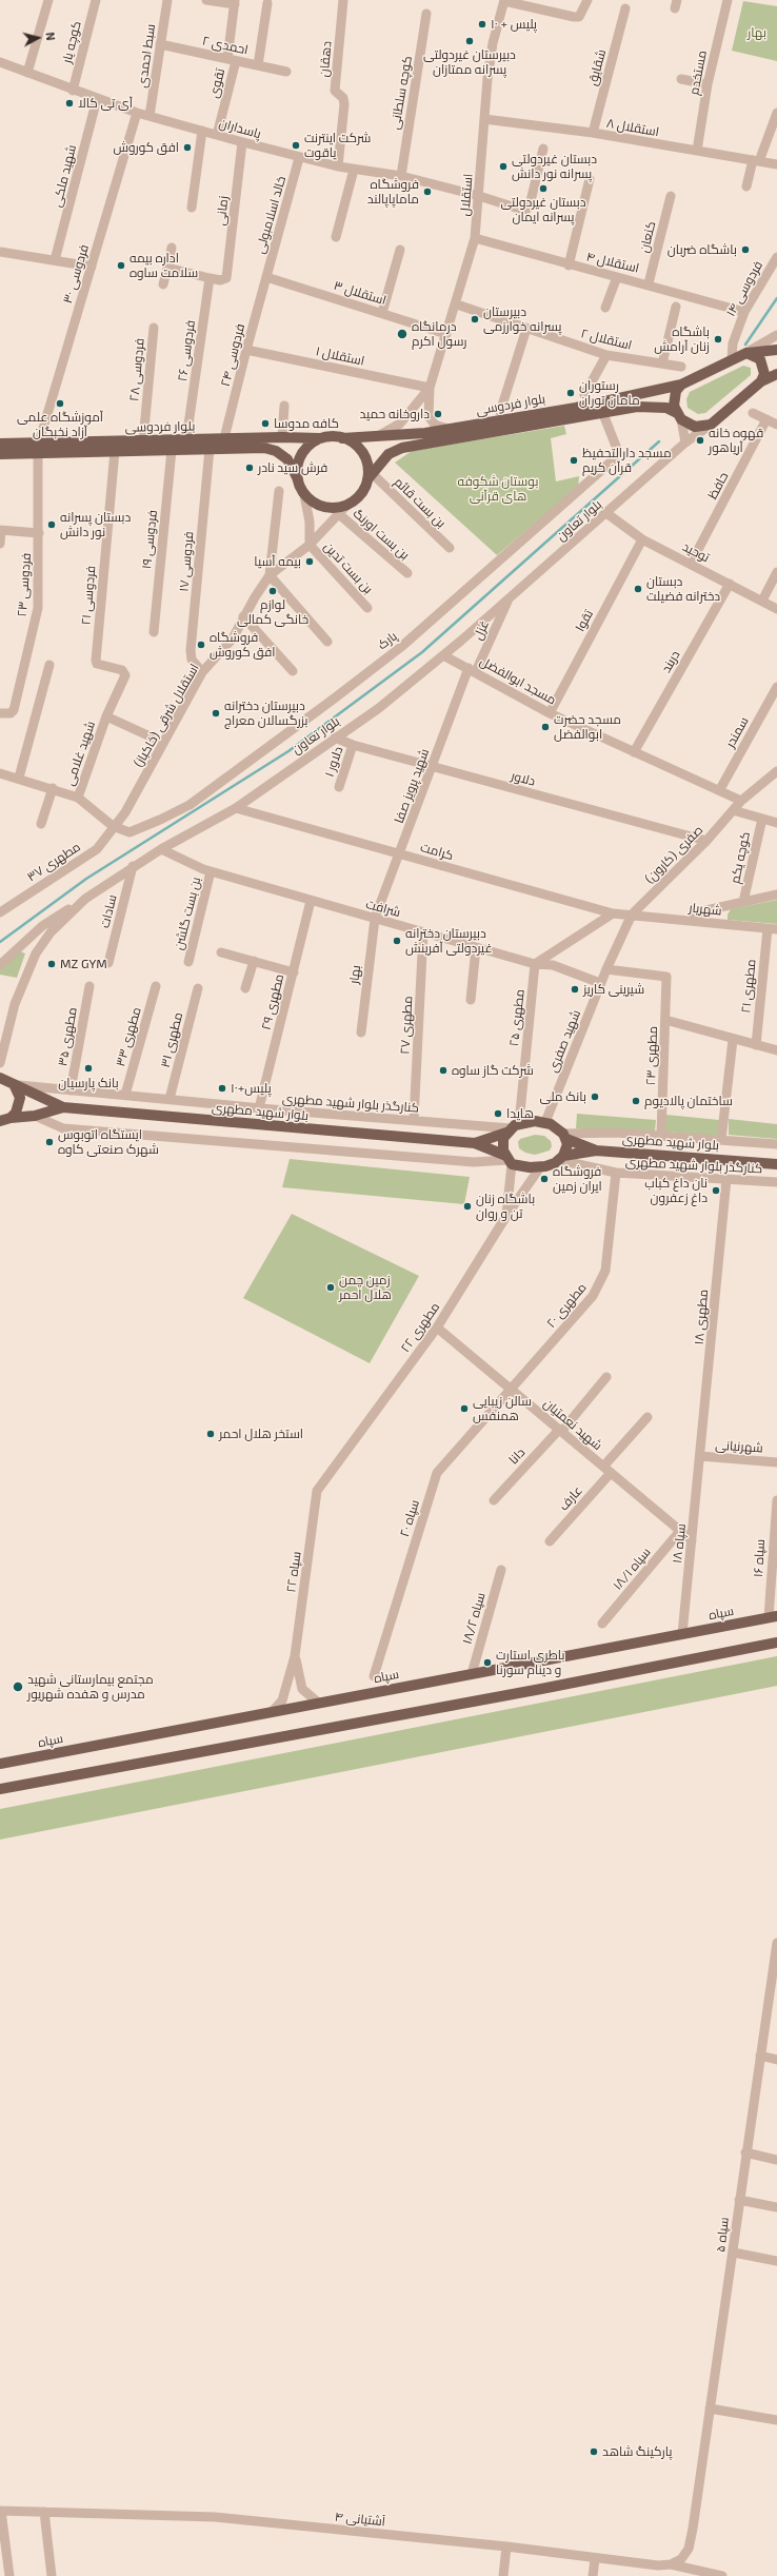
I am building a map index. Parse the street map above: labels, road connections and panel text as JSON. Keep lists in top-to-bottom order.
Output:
{
  "streets": {
    "main road": ["بلوار فردوسی", "بلوار شهید مطهری", "سپاه"],
    "street": [
      "کوچه یار",
      "احمدی ۲",
      "سبط احمدی",
      "دهقان",
      "شقایق",
      "مستخدم",
      "تقوی",
      "کوچه سلطانی",
      "استقلال ۸",
      "پاسداران",
      "شهید ملکی",
      "استقلال",
      "زمانی",
      "خالد اسلامبولی",
      "کنعان",
      "استقلال ۴",
      "فردوسی ۳۰",
      "فردوسی ۱۴",
      "استقلال ۳",
      "استقلال ۲",
      "فردوسی ۲۶",
      "فردوسی ۲۴",
      "استقلال ۱",
      "فردوسی ۲۸",
      "حافظ",
      "بن بست قائم",
      "بلوار تعاون",
      "بن بست اورنگ",
      "فردوسی ۱۹",
      "توحید",
      "فردوسی ۱۷",
      "بن بست تدین",
      "فردوسی ۲۳",
      "فردوسی ۲۱",
      "تقوا",
      "غزل",
      "پارک",
      "دربند",
      "مسجد ابوالفضل",
      "استقلال شرقی (خاکباز)",
      "سمندر",
      "شهید غلامی",
      "دلاور ۱",
      "دلاور",
      "شهید پرویز صفا",
      "کرامت",
      "صفری (کارون)",
      "کوچه یکم",
      "مطهری ۳۷",
      "شرافت",
      "شهریار",
      "سادات",
      "بن بست گلشن",
      "بهار",
      "مطهری ۲۱",
      "مطهری ۲۹",
      "مطهری ۲۵",
      "مطهری ۲۷",
      "مطهری ۳۵",
      "مطهری ۳۳",
      "مطهری ۳۱",
      "شهید صفری",
      "مطهری ۲۳",
      "کنارگذر بلوار شهید مطهری",
      "مطهری ۲۰",
      "مطهری ۱۸",
      "مطهری ۲۲",
      "شهید نعمتیان",
      "شهرنیانی",
      "دانا",
      "عارف",
      "سپاه ۲۰",
      "سپاه ۱۸",
      "سپاه ۱۶",
      "سپاه ۱۸/۱",
      "سپاه ۲۲",
      "سپاه ۱۸/۲",
      "سپاه ۵",
      "آشتیانی ۴"
    ]
  },
  "crossings": [
    ["کوچه یار", "پاسداران"],
    ["احمدی ۲", "سبط احمدی"],
    ["احمدی ۲", "تقوی"],
    ["سبط احمدی", "پاسداران"],
    ["دهقان", "پاسداران"],
    ["شقایق", "استقلال ۸"],
    ["مستخدم", "استقلال ۸"],
    ["تقوی", "پاسداران"],
    ["کوچه سلطانی", "پاسداران"],
    ["استقلال ۸", "استقلال"],
    ["پاسداران", "شهید ملکی"],
    ["پاسداران", "استقلال"],
    ["پاسداران", "زمانی"],
    ["پاسداران", "خالد اسلامبولی"],
    ["پاسداران", "فردوسی ۳۰"],
    ["استقلال", "استقلال ۴"],
    ["استقلال", "استقلال ۳"],
    ["استقلال", "استقلال ۲"],
    ["استقلال", "استقلال ۱"],
    ["زمانی", "فردوسی ۲۶"],
    ["خالد اسلامبولی", "استقلال ۳"],
    ["خالد اسلامبولی", "فردوسی ۲۴"],
    ["کنعان", "استقلال ۴"],
    ["استقلال ۴", "فردوسی ۱۴"],
    ["فردوسی ۳۰", "بلوار فردوسی"],
    ["فردوسی ۳۰", "فردوسی ۲۳"],
    ["فردوسی ۱۴", "بلوار فردوسی"],
    ["استقلال ۳", "فردوسی ۲۴"],
    ["فردوسی ۲۶", "بلوار فردوسی"],
    ["فردوسی ۲۴", "استقلال ۱"],
    ["فردوسی ۲۴", "بلوار فردوسی"],
    ["فردوسی ۲۸", "بلوار فردوسی"],
    ["بلوار فردوسی", "بن بست قائم"],
    ["بلوار فردوسی", "بلوار تعاون"],
    ["بلوار فردوسی", "فردوسی ۱۹"],
    ["بلوار فردوسی", "فردوسی ۱۷"],
    ["بلوار فردوسی", "فردوسی ۲۳"],
    ["بلوار فردوسی", "فردوسی ۲۱"],
    ["بلوار فردوسی", "پارک"],
    ["بلوار فردوسی", "استقلال شرقی (خاکباز)"],
    ["حافظ", "توحید"],
    ["بن بست قائم", "استقلال شرقی (خاکباز)"],
    ["بلوار تعاون", "توحید"],
    ["بلوار تعاون", "غزل"],
    ["بلوار تعاون", "مسجد ابوالفضل"],
    ["بلوار تعاون", "دلاور"],
    ["بلوار تعاون", "کرامت"],
    ["بلوار تعاون", "شرافت"],
    ["بلوار تعاون", "سادات"],
    ["بن بست اورنگ", "استقلال شرقی (خاکباز)"],
    ["توحید", "تقوا"],
    ["توحید", "دربند"],
    ["فردوسی ۱۷", "استقلال شرقی (خاکباز)"],
    ["بن بست تدین", "استقلال شرقی (خاکباز)"],
    ["فردوسی ۲۱", "شهید غلامی"],
    ["تقوا", "مسجد ابوالفضل"],
    ["غزل", "مسجد ابوالفضل"],
    ["غزل", "شهید پرویز صفا"],
    ["پارک", "استقلال شرقی (خاکباز)"],
    ["پارک", "مطهری ۳۷"],
    ["دربند", "مسجد ابوالفضل"],
    ["مسجد ابوالفضل", "سمندر"],
    ["مسجد ابوالفضل", "شهید پرویز صفا"],
    ["مسجد ابوالفضل", "صفری (کارون)"],
    ["استقلال شرقی (خاکباز)", "مطهری ۳۷"],
    ["دلاور ۱", "دلاور"],
    ["دلاور", "شهید پرویز صفا"],
    ["دلاور", "صفری (کارون)"],
    ["شهید پرویز صفا", "کرامت"],
    ["شهید پرویز صفا", "شرافت"],
    ["شهید پرویز صفا", "بهار"],
    ["کرامت", "صفری (کارون)"],
    ["کرامت", "شهریار"],
    ["صفری (کارون)", "شهریار"],
    ["صفری (کارون)", "شهید صفری"],
    ["صفری (کارون)", "مطهری ۲۳"],
    ["شرافت", "بن بست گلشن"],
    ["شرافت", "بهار"],
    ["شرافت", "مطهری ۲۹"],
    ["شرافت", "مطهری ۲۵"],
    ["شرافت", "مطهری ۲۷"],
    ["شرافت", "شهید صفری"],
    ["شهریار", "مطهری ۲۱"],
    ["مطهری ۲۹", "کنارگذر بلوار شهید مطهری"],
    ["مطهری ۲۵", "شهید صفری"],
    ["مطهری ۲۵", "کنارگذر بلوار شهید مطهری"],
    ["مطهری ۲۵", "بلوار شهید مطهری"],
    ["مطهری ۲۵", "مطهری ۲۲"],
    ["مطهری ۲۷", "کنارگذر بلوار شهید مطهری"],
    ["مطهری ۳۵", "کنارگذر بلوار شهید مطهری"],
    ["مطهری ۳۳", "کنارگذر بلوار شهید مطهری"],
    ["مطهری ۳۱", "کنارگذر بلوار شهید مطهری"],
    ["شهید صفری", "مطهری ۲۳"],
    ["شهید صفری", "کنارگذر بلوار شهید مطهری"],
    ["شهید صفری", "بلوار شهید مطهری"],
    ["شهید صفری", "مطهری ۲۲"],
    ["مطهری ۲۳", "کنارگذر بلوار شهید مطهری"],
    ["کنارگذر بلوار شهید مطهری", "بلوار شهید مطهری"],
    ["کنارگذر بلوار شهید مطهری", "مطهری ۲۰"],
    ["کنارگذر بلوار شهید مطهری", "مطهری ۱۸"],
    ["کنارگذر بلوار شهید مطهری", "مطهری ۲۲"],
    ["بلوار شهید مطهری", "مطهری ۲۲"],
    ["مطهری ۲۰", "شهید نعمتیان"],
    ["مطهری ۲۰", "سپاه ۲۰"],
    ["مطهری ۱۸", "شهرنیانی"],
    ["مطهری ۱۸", "سپاه ۱۸"],
    ["مطهری ۲۲", "شهید نعمتیان"],
    ["مطهری ۲۲", "سپاه ۲۲"],
    ["شهید نعمتیان", "دانا"],
    ["شهید نعمتیان", "عارف"],
    ["شهید نعمتیان", "سپاه ۲۰"],
    ["شهید نعمتیان", "سپاه ۱۸"],
    ["شهید نعمتیان", "سپاه ۱۸/۱"],
    ["شهرنیانی", "سپاه ۱۸"],
    ["سپاه ۱۸", "سپاه"],
    ["سپاه ۱۶", "سپاه"],
    ["سپاه", "سپاه ۱۸/۲"],
    ["سپاه ۵", "آشتیانی ۴"]
  ],
  "parks": ["بهار", "بوستان شکوفه های قرآنی"],
  "places": [
    "پلیس + ۱۰",
    "دبیرستان غیردولتی پسرانه ممتازان",
    "آی تی کالا",
    "شرکت اینترنت یاقوت",
    "افق کوروش",
    "دبستان غیردولتی پسرانه نور دانش",
    "دبستان غیردولتی پسرانه ایمان",
    "فروشگاه ماماپاپالند",
    "باشگاه ضربان",
    "اداره بیمه سلامت ساوه",
    "دبیرستان پسرانه خوارزمی",
    "درمانگاه رسول اکرم",
    "باشگاه زنان آرامش",
    "رستوران مامان توران",
    "آموزشگاه علمی آزاد نخبگان",
    "داروخانه حمید",
    "کافه مدوسا",
    "قهوه خانه آریاهور",
    "مسجد دارالتحفیظ قرآن کریم",
    "فرش سید نادر",
    "دبستان پسرانه نور دانش",
    "بیمه آسیا",
    "دبستان دخترانه فضیلت",
    "لوازم خانگی کمالی",
    "فروشگاه افق کوروش",
    "دبیرستان دخترانه بزرگسالان معراج",
    "مسجد حضرت ابوالفضل",
    "دبیرستان دخترانه غیردولتی آفرینش",
    "MZ GYM",
    "شیرینی کاریز",
    "بانک پارسیان",
    "شرکت گاز ساوه",
    "پلیس+۱۰",
    "بانک ملی",
    "ساختمان پالادیوم",
    "هایدا",
    "ایستگاه اتوبوس شهرک صنعتی کاوه",
    "فروشگاه ایران زمین",
    "نان داغ کباب داغ زعفرون",
    "باشگاه زنان تن و روان",
    "زمین چمن هلال احمر",
    "سالن زيبايى همنفس",
    "استخر هلال احمر",
    "باطری استارت و دینام سورنا",
    "مجتمع بیمارستانی شهید مدرس و هفده شهریور",
    "پارکینگ شاهد"
  ],
  "north": "right"
}
